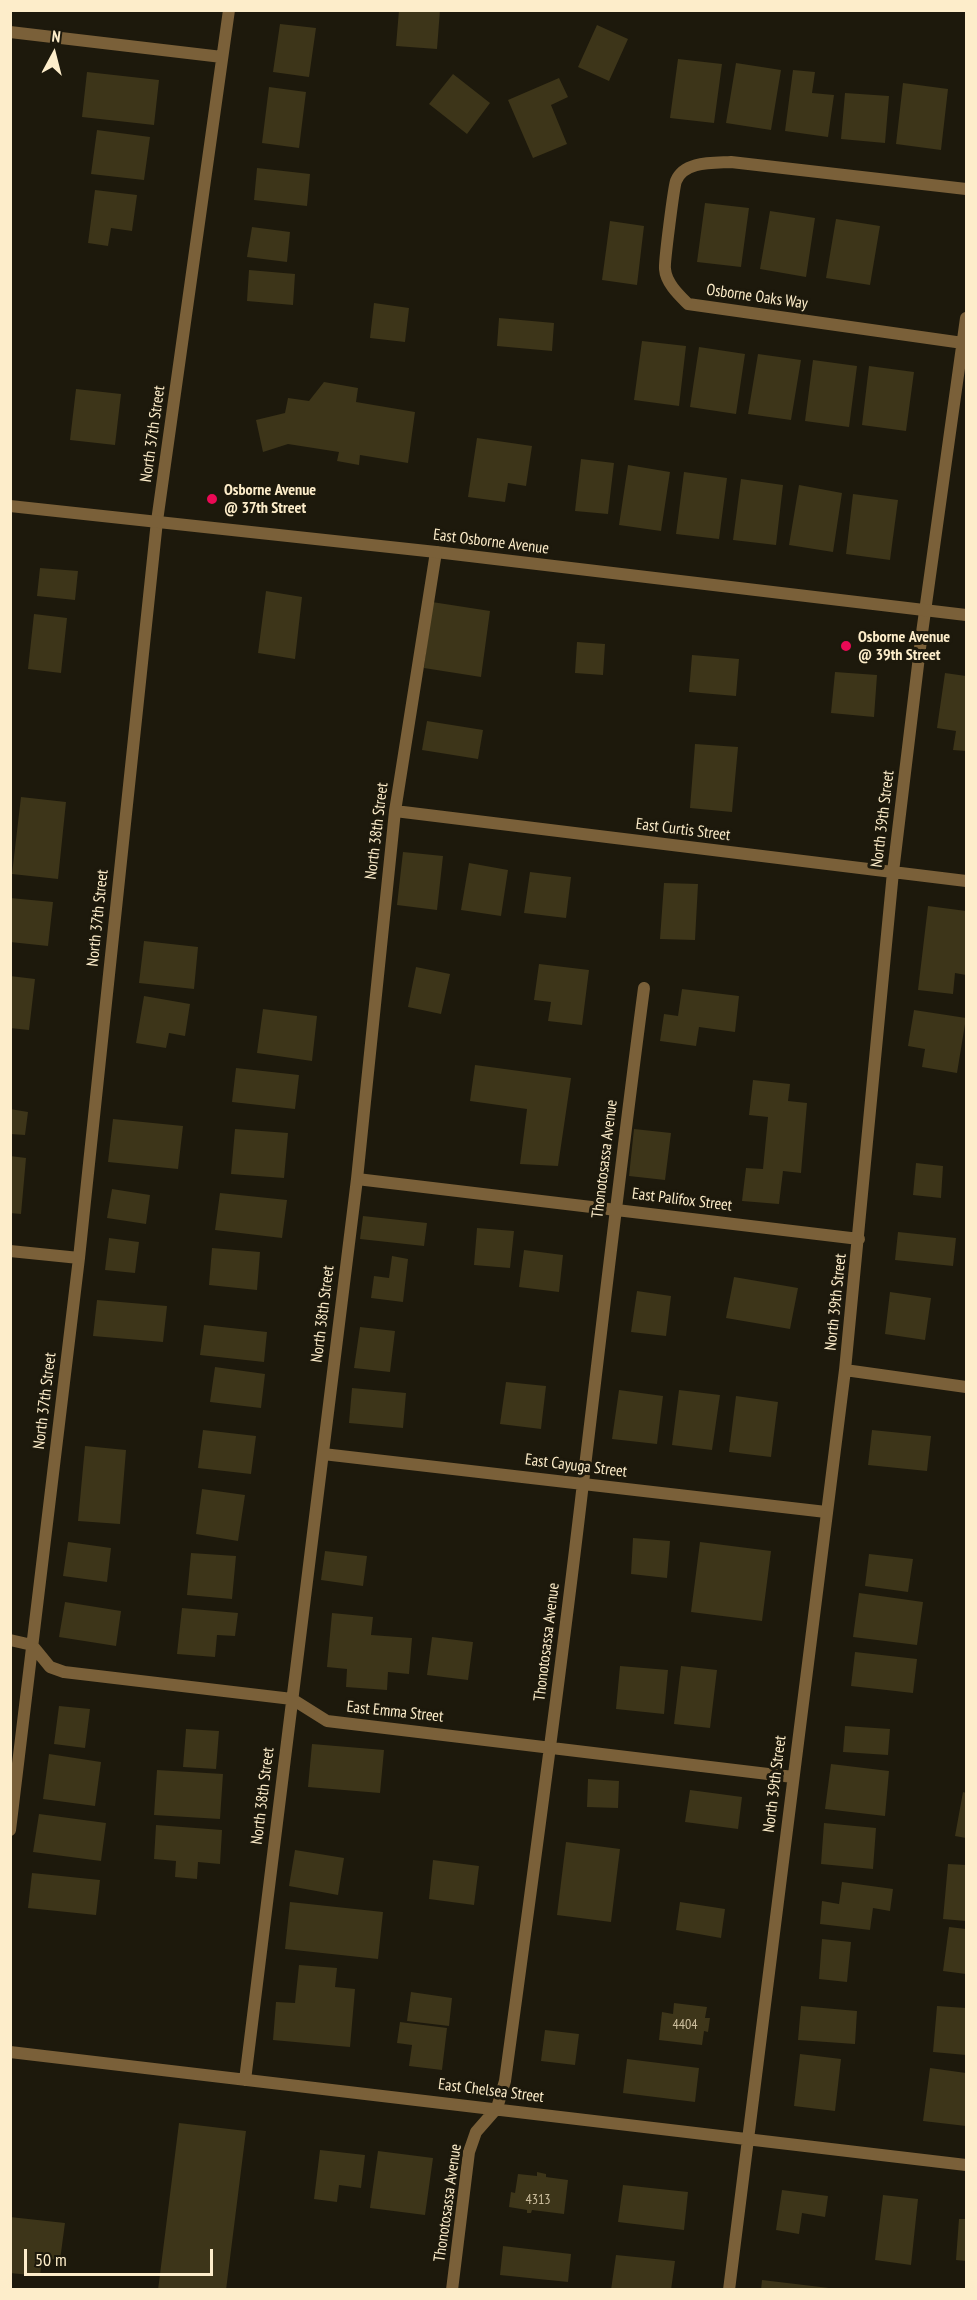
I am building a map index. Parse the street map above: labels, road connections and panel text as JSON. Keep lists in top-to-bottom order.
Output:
{
  "streets": {
    "street": [
      "Osborne Oaks Way",
      "North 37th Street",
      "East Osborne Avenue",
      "North 39th Street",
      "East Curtis Street",
      "North 38th Street",
      "Thonotosassa Avenue",
      "East Palifox Street",
      "East Cayuga Street",
      "East Emma Street",
      "East Chelsea Street"
    ]
  },
  "crossings": [
    ["Osborne Oaks Way", "North 39th Street"],
    ["North 37th Street", "East Osborne Avenue"],
    ["North 37th Street", "East Emma Street"],
    ["East Osborne Avenue", "North 39th Street"],
    ["East Osborne Avenue", "North 38th Street"],
    ["North 39th Street", "East Curtis Street"],
    ["North 39th Street", "East Palifox Street"],
    ["North 39th Street", "East Cayuga Street"],
    ["North 39th Street", "East Emma Street"],
    ["North 39th Street", "East Chelsea Street"],
    ["East Curtis Street", "North 38th Street"],
    ["North 38th Street", "East Palifox Street"],
    ["North 38th Street", "East Cayuga Street"],
    ["North 38th Street", "East Emma Street"],
    ["North 38th Street", "East Chelsea Street"],
    ["Thonotosassa Avenue", "East Palifox Street"],
    ["Thonotosassa Avenue", "East Cayuga Street"],
    ["Thonotosassa Avenue", "East Emma Street"],
    ["Thonotosassa Avenue", "East Chelsea Street"]
  ],
  "places": ["Osborne Avenue @ 37th Street", "Osborne Avenue @ 39th Street"],
  "house_numbers": ["4404", "4313"],
  "scale_bar": "50 m",
  "north": "top"
}
